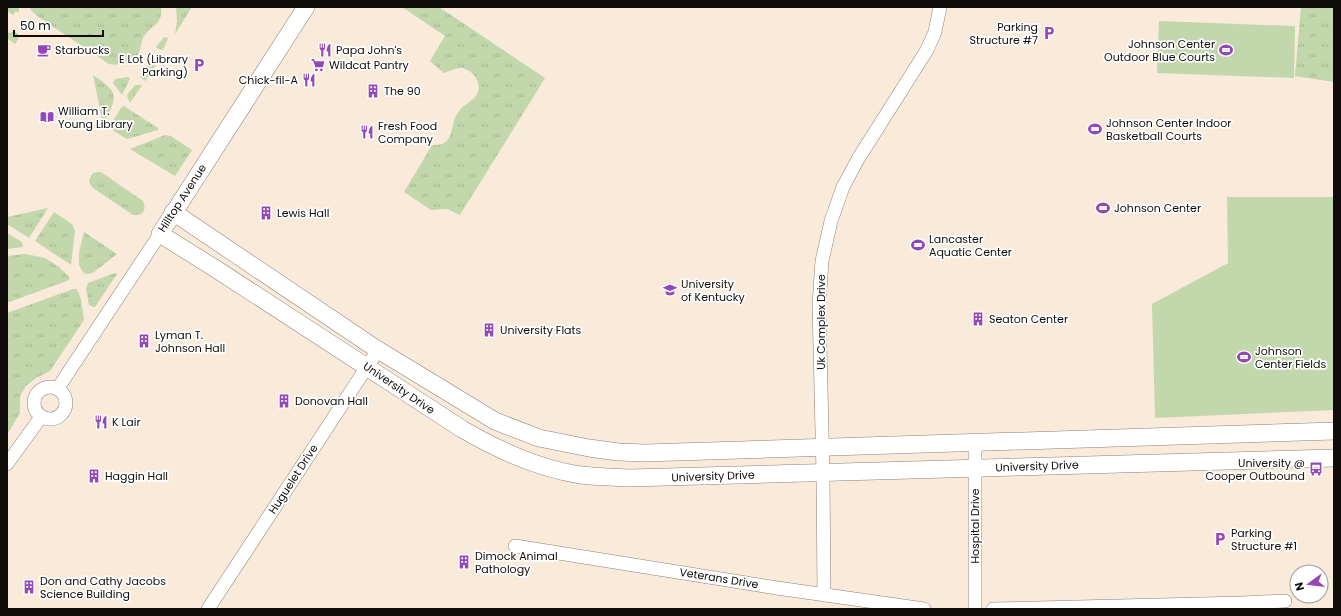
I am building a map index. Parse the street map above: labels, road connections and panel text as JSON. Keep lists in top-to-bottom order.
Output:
{
  "streets": {
    "street": [
      "Hilltop Avenue",
      "Uk Complex Drive",
      "University Drive",
      "Huguelet Drive",
      "Hospital Drive",
      "Veterans Drive"
    ]
  },
  "crossings": [
    ["Hilltop Avenue", "University Drive"],
    ["Uk Complex Drive", "University Drive"],
    ["Uk Complex Drive", "Veterans Drive"],
    ["University Drive", "Huguelet Drive"],
    ["University Drive", "Hospital Drive"]
  ],
  "places": {
    "parking": ["Parking Structure #7", "E Lot (Library Parking)", "Parking Structure #1"],
    "cafe": ["Starbucks"],
    "restaurant": [
      "Papa John's",
      "Chick-fil-A",
      "Fresh Food Company",
      "K Lair"
    ],
    "sports": [
      "Johnson Center Outdoor Blue Courts",
      "Johnson Center Indoor Basketball Courts",
      "Johnson Center",
      "Lancaster Aquatic Center",
      "Johnson Center Fields"
    ],
    "supermarket": ["Wildcat Pantry"],
    "building": [
      "The 90",
      "Lewis Hall",
      "Seaton Center",
      "University Flats",
      "Lyman T. Johnson Hall",
      "Donovan Hall",
      "Haggin Hall",
      "Dimock Animal Pathology",
      "Don and Cathy Jacobs Science Building"
    ],
    "library": ["William T. Young Library"],
    "school or university": ["University of Kentucky"],
    "bus stop": ["University @ Cooper Outbound"]
  },
  "scale_bar": "50 m",
  "north": "left"
}
